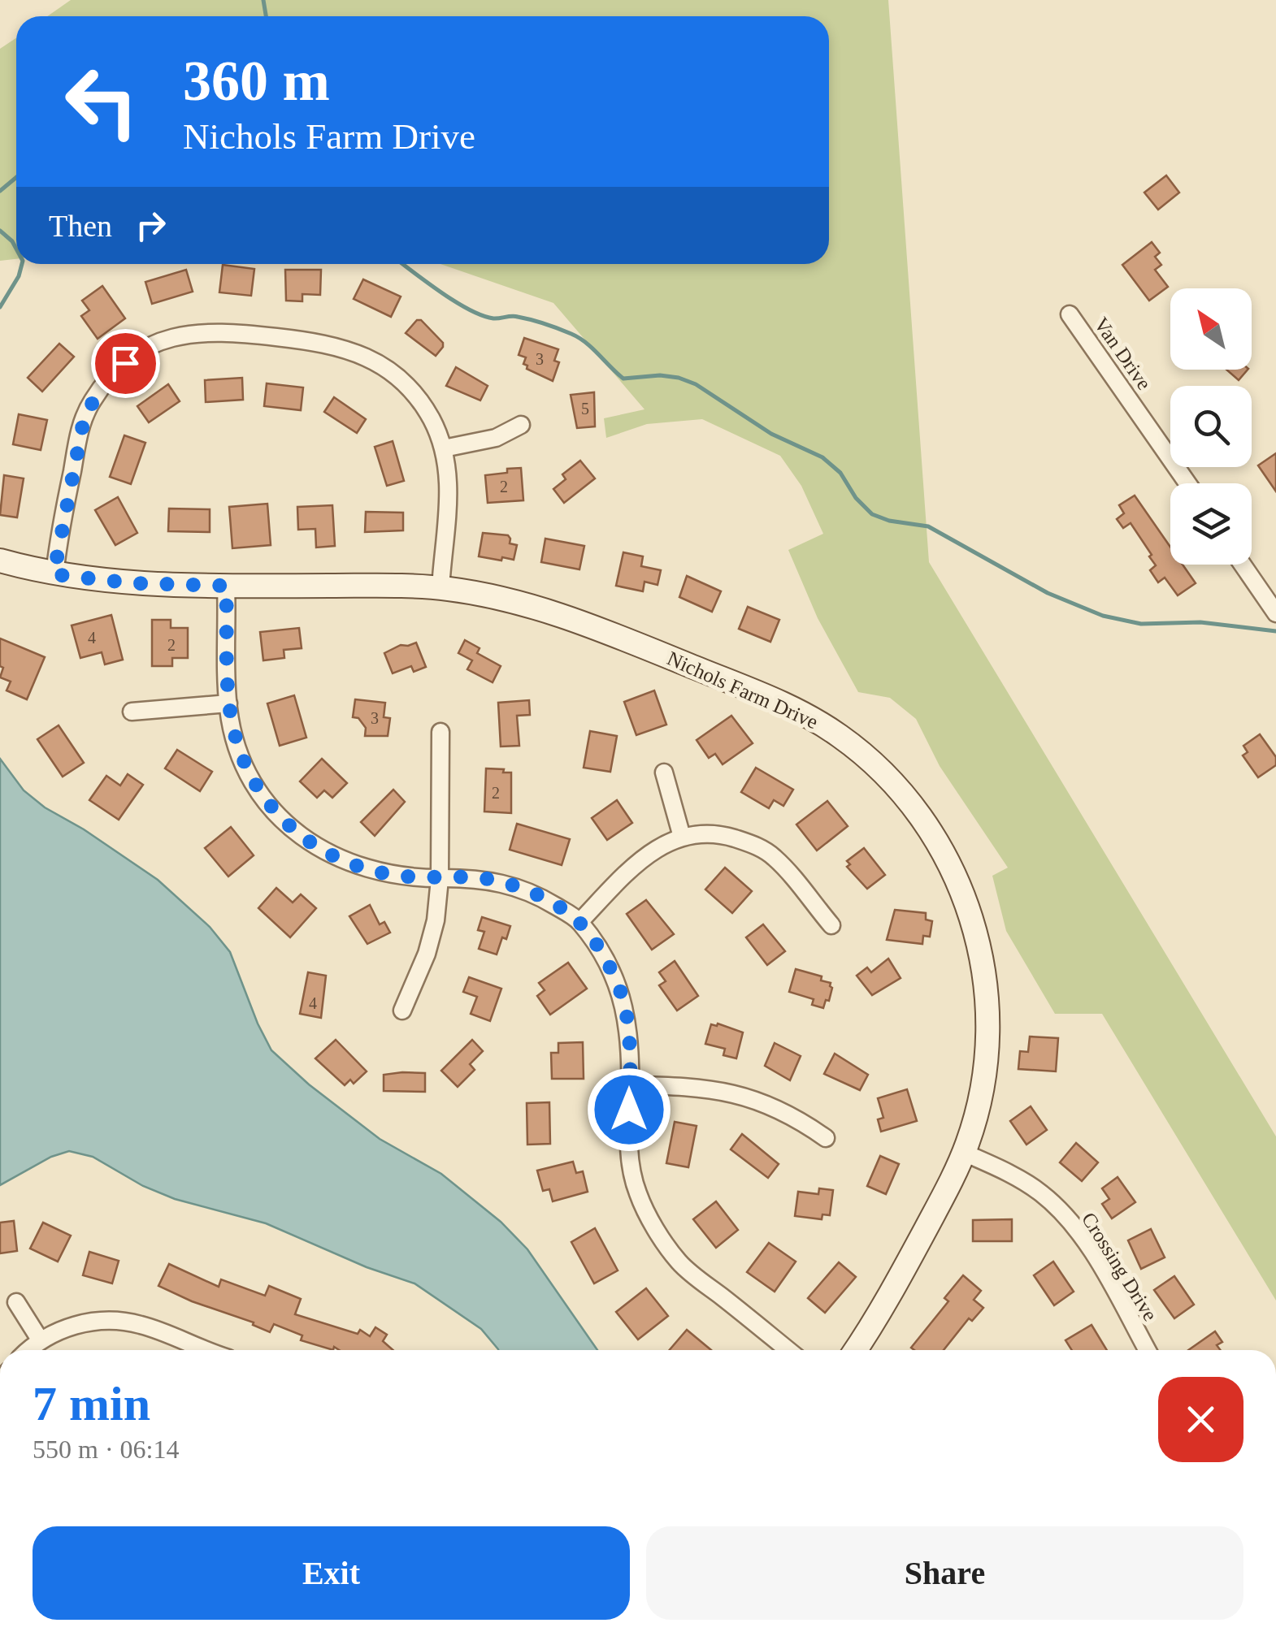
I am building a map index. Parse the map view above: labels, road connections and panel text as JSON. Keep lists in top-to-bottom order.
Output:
{
  "streets": {
    "street": ["Van Drive", "Nichols Farm Drive", "Crossing Drive"]
  },
  "crossings": [
    ["Nichols Farm Drive", "Crossing Drive"]
  ],
  "house_numbers": [
    "3",
    "5",
    "2",
    "4",
    "2",
    "3",
    "2",
    "4"
  ],
  "north": "top left",
  "page": {
    "turn": ["360 m", "Nichols Farm Drive"],
    "then": "Then",
    "heading": ["7 min", "550 m · 06:14"],
    "buttons": ["Exit", "Share"]
  }
}
